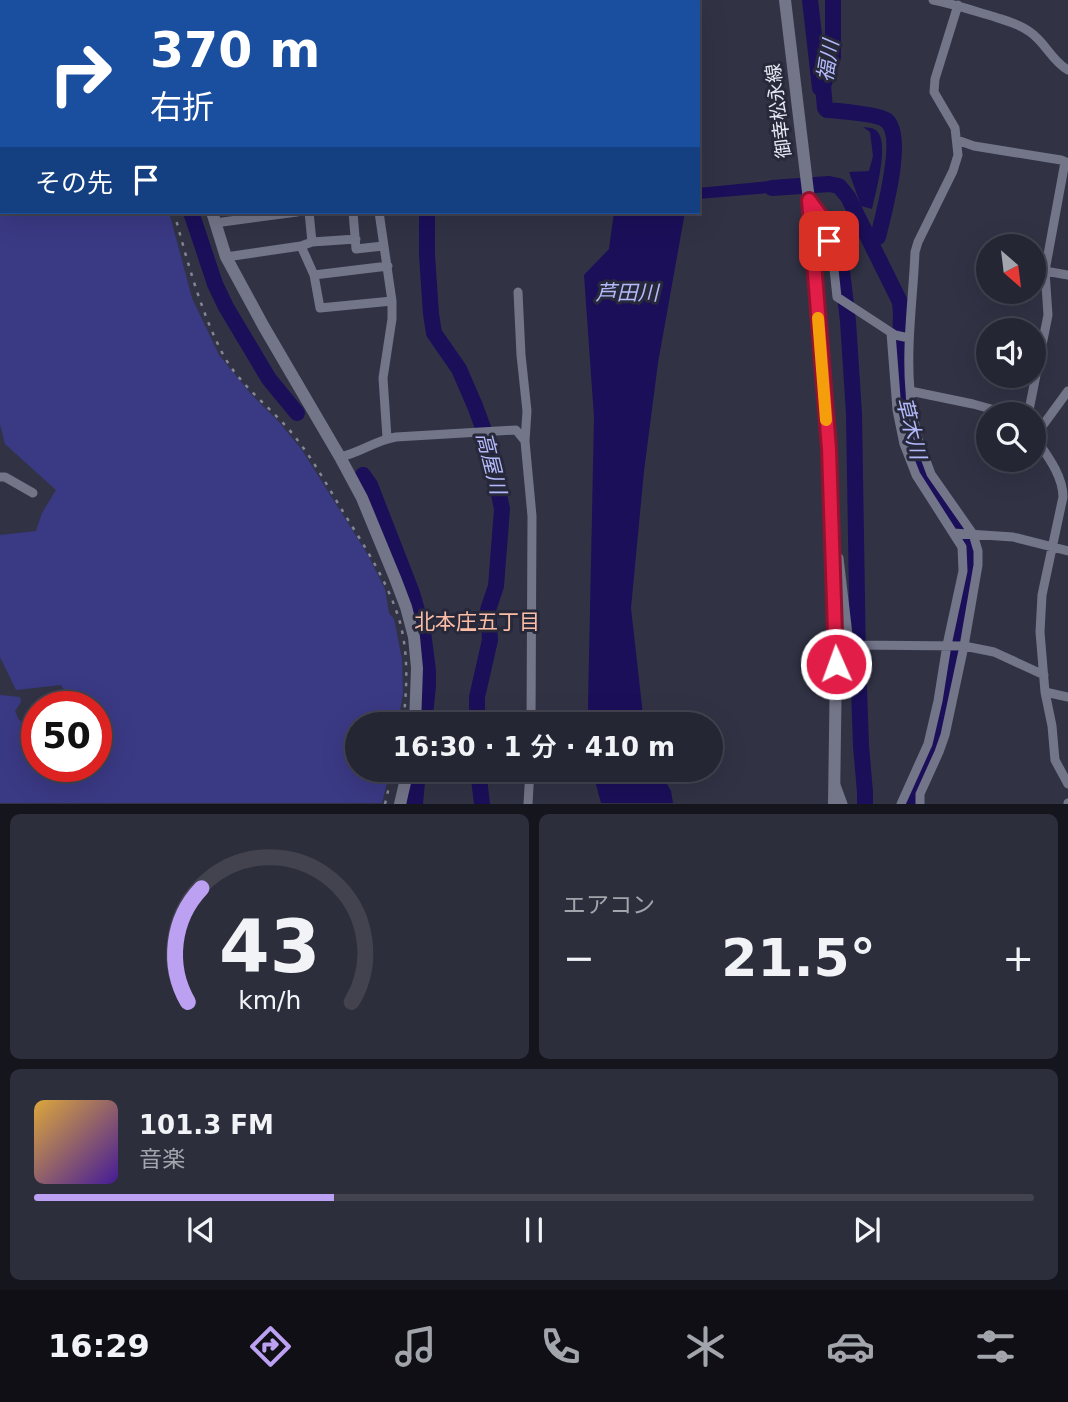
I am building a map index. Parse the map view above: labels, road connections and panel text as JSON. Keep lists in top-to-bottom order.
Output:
{
  "streets": {
    "main road": ["御幸松永線"]
  },
  "districts": ["北本庄五丁目"],
  "water": [
    "福川",
    "芦田川",
    "草木川",
    "高屋川"
  ],
  "north": "bottom right",
  "page": {
    "turn": ["370 m", "右折"],
    "then": "その先",
    "limit": "50",
    "trip": "16:30 · 1 分 · 410 m",
    "tile": "エアコン",
    "heat": ["−", "21.5°", "+"],
    "song": ["101.3 FM", "音楽"],
    "tabs": "16:29",
    "gauge": ["43", "km/h"]
  }
}
